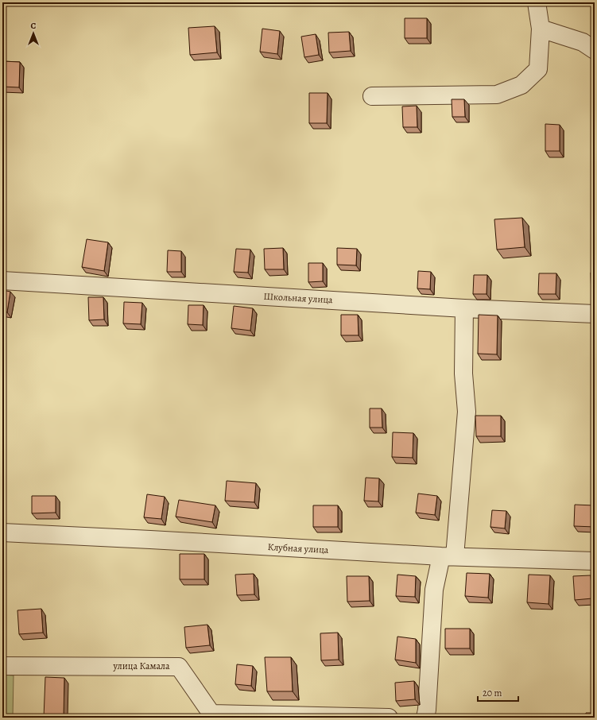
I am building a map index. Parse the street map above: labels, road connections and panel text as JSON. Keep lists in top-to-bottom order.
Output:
{
  "streets": {
    "street": ["Школьная улица", "Клубная улица", "улица Камала"]
  },
  "scale_bar": "20 m",
  "north": "top"
}
